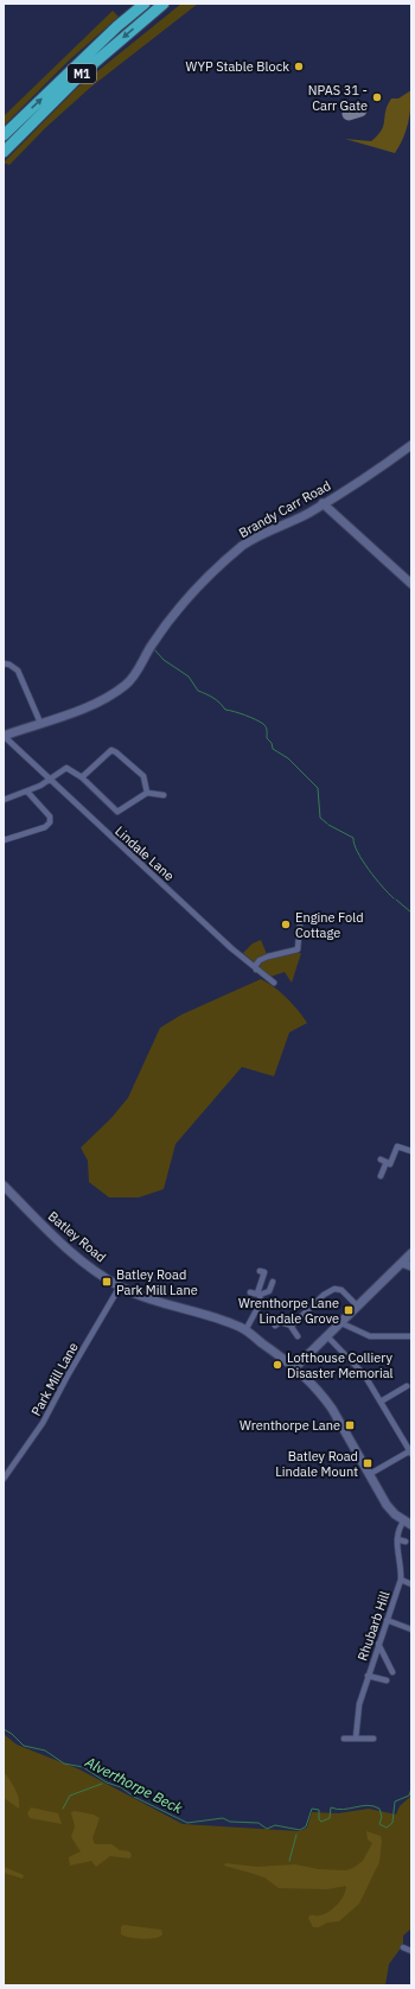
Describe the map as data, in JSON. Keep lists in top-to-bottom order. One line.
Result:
{"streets":{"highway":["M1"],"street":["Brandy Carr Road","Lindale Lane","Batley Road","Park Mill Lane","Rhubarb Hill"]},"crossings":[["Brandy Carr Road","Lindale Lane"],["Batley Road","Park Mill Lane"]],"water":["Alverthorpe Beck"],"places":{"other":["WYP Stable Block","NPAS 31 - Carr Gate","Engine Fold Cottage","Lofthouse Colliery Disaster Memorial"],"transit":["Batley Road Park Mill Lane","Wrenthorpe Lane Lindale Grove","Wrenthorpe Lane","Batley Road Lindale Mount"]}}
